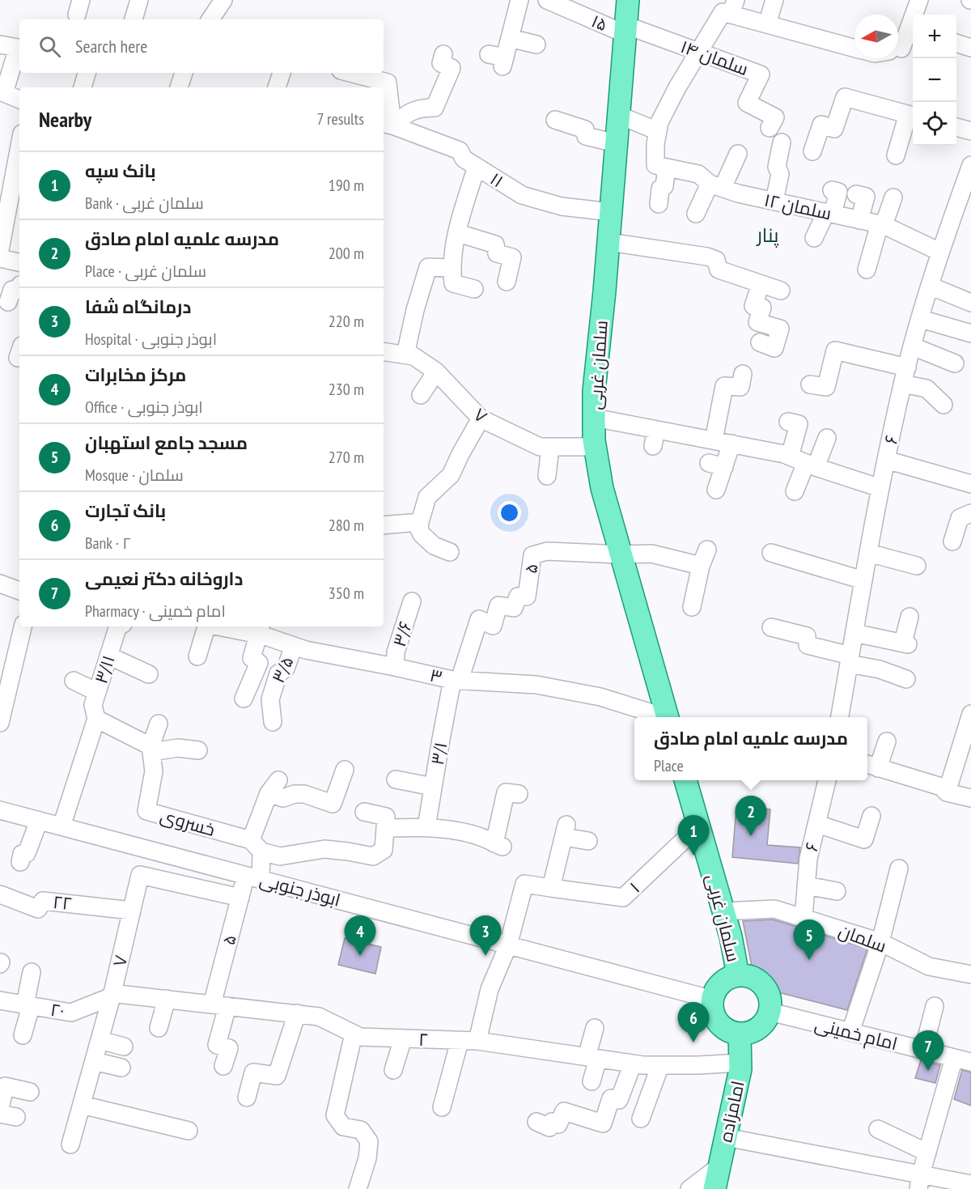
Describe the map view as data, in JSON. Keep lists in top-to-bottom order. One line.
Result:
{"streets":{"main road":["سلمان غربی","امامزاده"],"street":["۱۵","سلمان ۱۴","۱۱","سلمان ۱۲","۷","۶","۵","۳/۶","۳/۱۱","۳/۵","۳","۳/۱","خسروی","۱","ابوذر جنوبی","۲۲","سلمان","۲۰","امام خمینی","۲"]},"crossings":[["۱۵","سلمان ۱۴"],["۱۵","سلمان غربی"],["سلمان ۱۴","سلمان غربی"],["۱۱","سلمان غربی"],["سلمان ۱۲","۶"],["سلمان غربی","۷"],["سلمان غربی","۵"],["سلمان غربی","۱"],["سلمان غربی","ابوذر جنوبی"],["سلمان غربی","سلمان"],["سلمان غربی","امام خمینی"],["سلمان غربی","امامزاده"],["۷","۵"],["۷","۲۲"],["۷","۲۰"],["۷","۲"],["۶","سلمان"],["۵","۳/۱"],["۵","ابوذر جنوبی"],["۵","۲"],["۳/۶","۳"],["۳/۱۱","ابوذر جنوبی"],["۳/۵","۳"],["۳","۳/۱"],["ابوذر جنوبی","امام خمینی"],["ابوذر جنوبی","امامزاده"],["۲۰","۲"],["امام خمینی","امامزاده"],["۲","امامزاده"]],"districts":["پنار"],"north":"left","page":{"map_buttons":["+","−"],"search":"Search here","heading":["Nearby","7 results"],"list":[{"mark":"1","name":"بانک سپه","note":"Bank · سلمان غربی","value":"190 m"},{"mark":"2","name":"مدرسه علمیه امام صادق","note":"Place · سلمان غربی","value":"200 m"},{"mark":"3","name":"درمانگاه شفا","note":"Hospital · ابوذر جنوبی","value":"220 m"},{"mark":"4","name":"مرکز مخابرات","note":"Office · ابوذر جنوبی","value":"230 m"},{"mark":"5","name":"مسجد جامع استهبان","note":"Mosque · سلمان","value":"270 m"},{"mark":"6","name":"بانک تجارت","note":"Bank · ۲","value":"280 m"},{"mark":"7","name":"داروخانه دکتر نعیمی","note":"Pharmacy · امام خمینی","value":"350 m"}],"popup":["مدرسه علمیه امام صادق","Place"],"pins":["2","1","3","4","5","6","7"]}}
